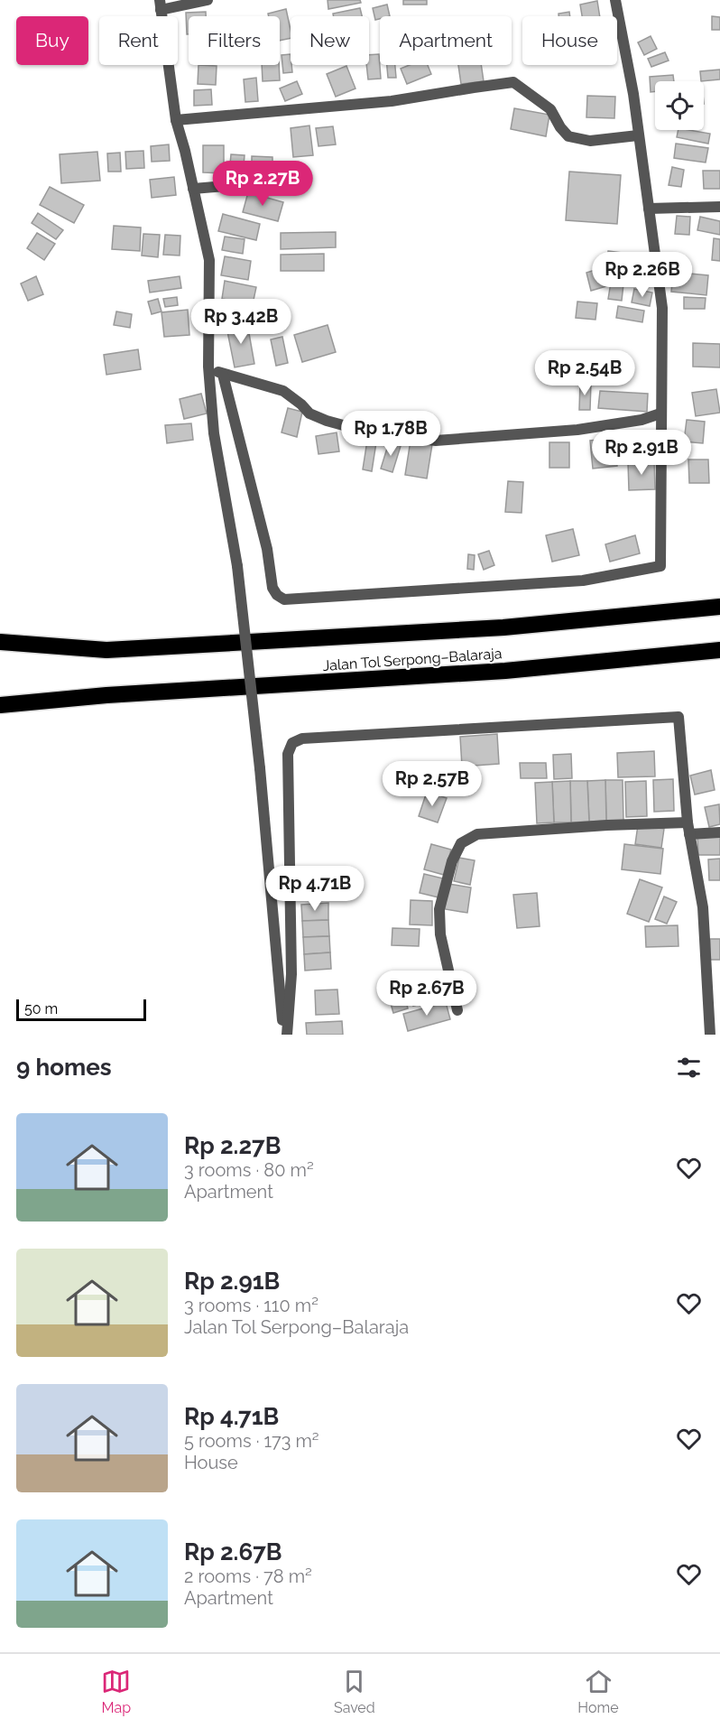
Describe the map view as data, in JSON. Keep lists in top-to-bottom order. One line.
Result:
{"streets":{"highway":["Jalan Tol Serpong–Balaraja"]},"scale_bar":"50 m","page":{"chip":["Buy","Rent","Filters","New","Apartment","House"],"price":["Rp 2.27B","Rp 2.26B","Rp 3.42B","Rp 2.54B","Rp 1.78B","Rp 2.91B","Rp 2.57B","Rp 4.71B","Rp 2.67B"],"scale":"50 m","heading":"9 homes","list":[{"name":"Rp 2.27B","note":"3 rooms · 80 m² · Apartment"},{"name":"Rp 2.91B","note":"3 rooms · 110 m² · Jalan Tol Serpong–Balaraja"},{"name":"Rp 4.71B","note":"5 rooms · 173 m² · House"},{"name":"Rp 2.67B","note":"2 rooms · 78 m² · Apartment"}],"tabs":["Map","Saved","Home"]}}
